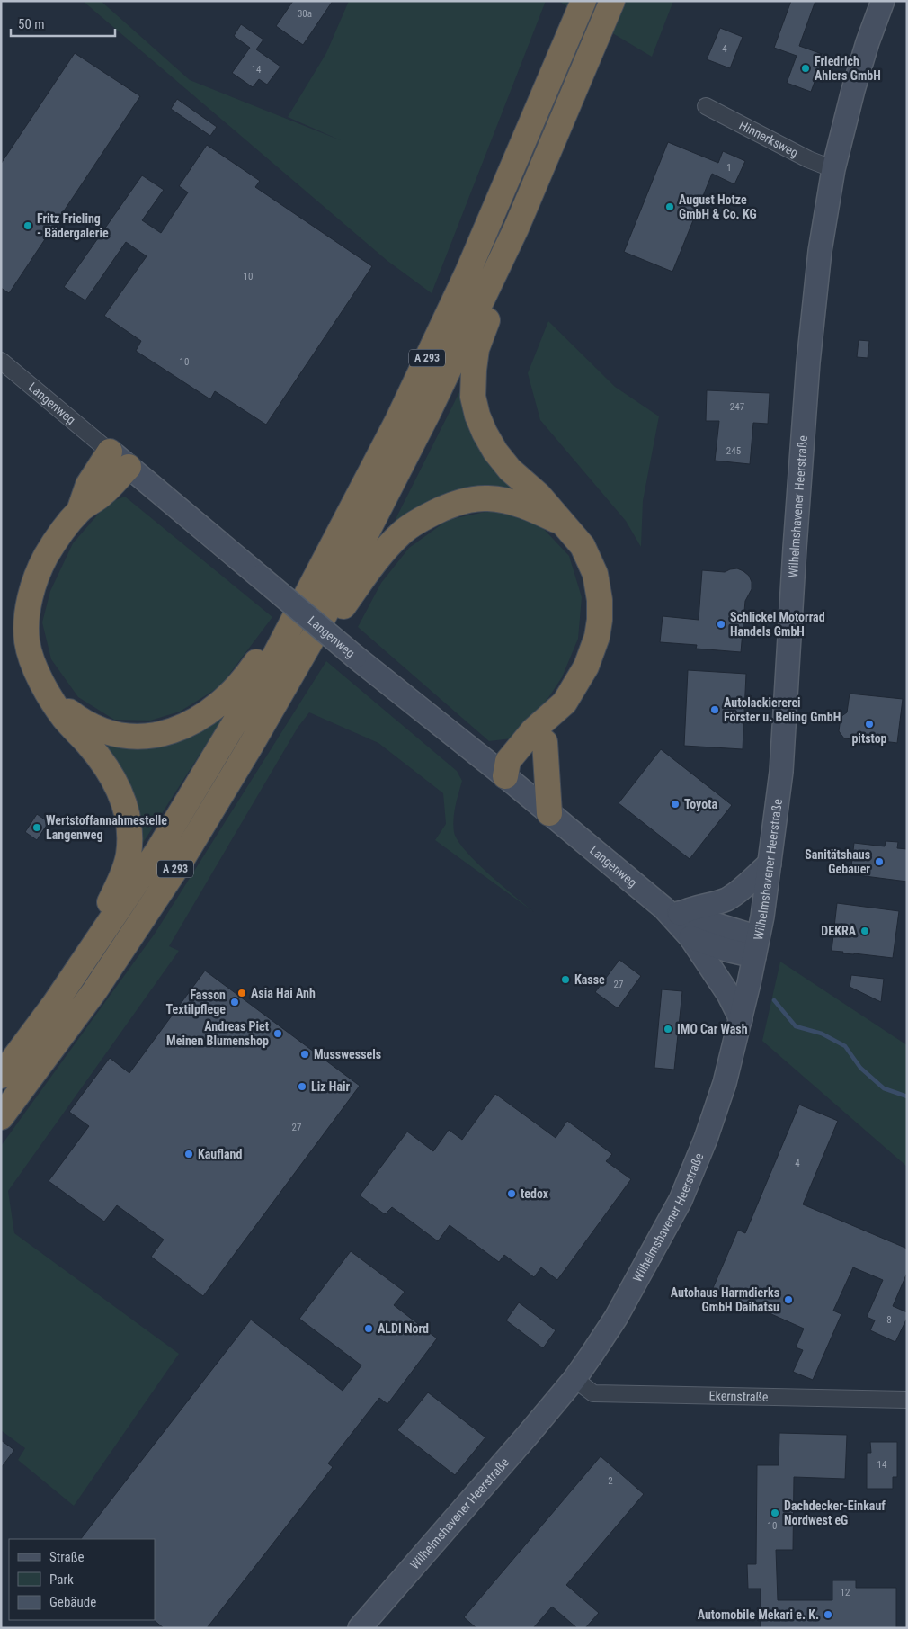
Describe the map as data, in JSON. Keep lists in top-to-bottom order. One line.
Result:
{"streets":{"highway":["A 293"],"street":["Hinnerksweg","Langenweg","Wilhelmshavener Heerstraße","Ekernstraße"]},"crossings":[["Hinnerksweg","Wilhelmshavener Heerstraße"],["Langenweg","Wilhelmshavener Heerstraße"],["Wilhelmshavener Heerstraße","Ekernstraße"]],"places":["Friedrich Ahlers GmbH","August Hotze GmbH & Co. KG","Fritz Frieling - Bädergalerie","Schlickel Motorrad Handels GmbH","Autolackiererei Förster u. Beling GmbH","pitstop","Toyota","Wertstoffannahmestelle Langenweg","Sanitätshaus Gebauer","DEKRA","Kasse","Asia Hai Anh","Fasson Textilpflege","IMO Car Wash","Andreas Piet Meinen Blumenshop","Musswessels","Liz Hair","Kaufland","tedox","Autohaus Harmdierks GmbH Daihatsu","ALDI Nord","Dachdecker-Einkauf Nordwest eG","Automobile Mekari e. K."],"house_numbers":["30a","4","14","1","10","10","247","245","27","27","4","8","14","2","10","12"],"legend":["Straße","Park","Gebäude"],"scale_bar":"50 m"}
